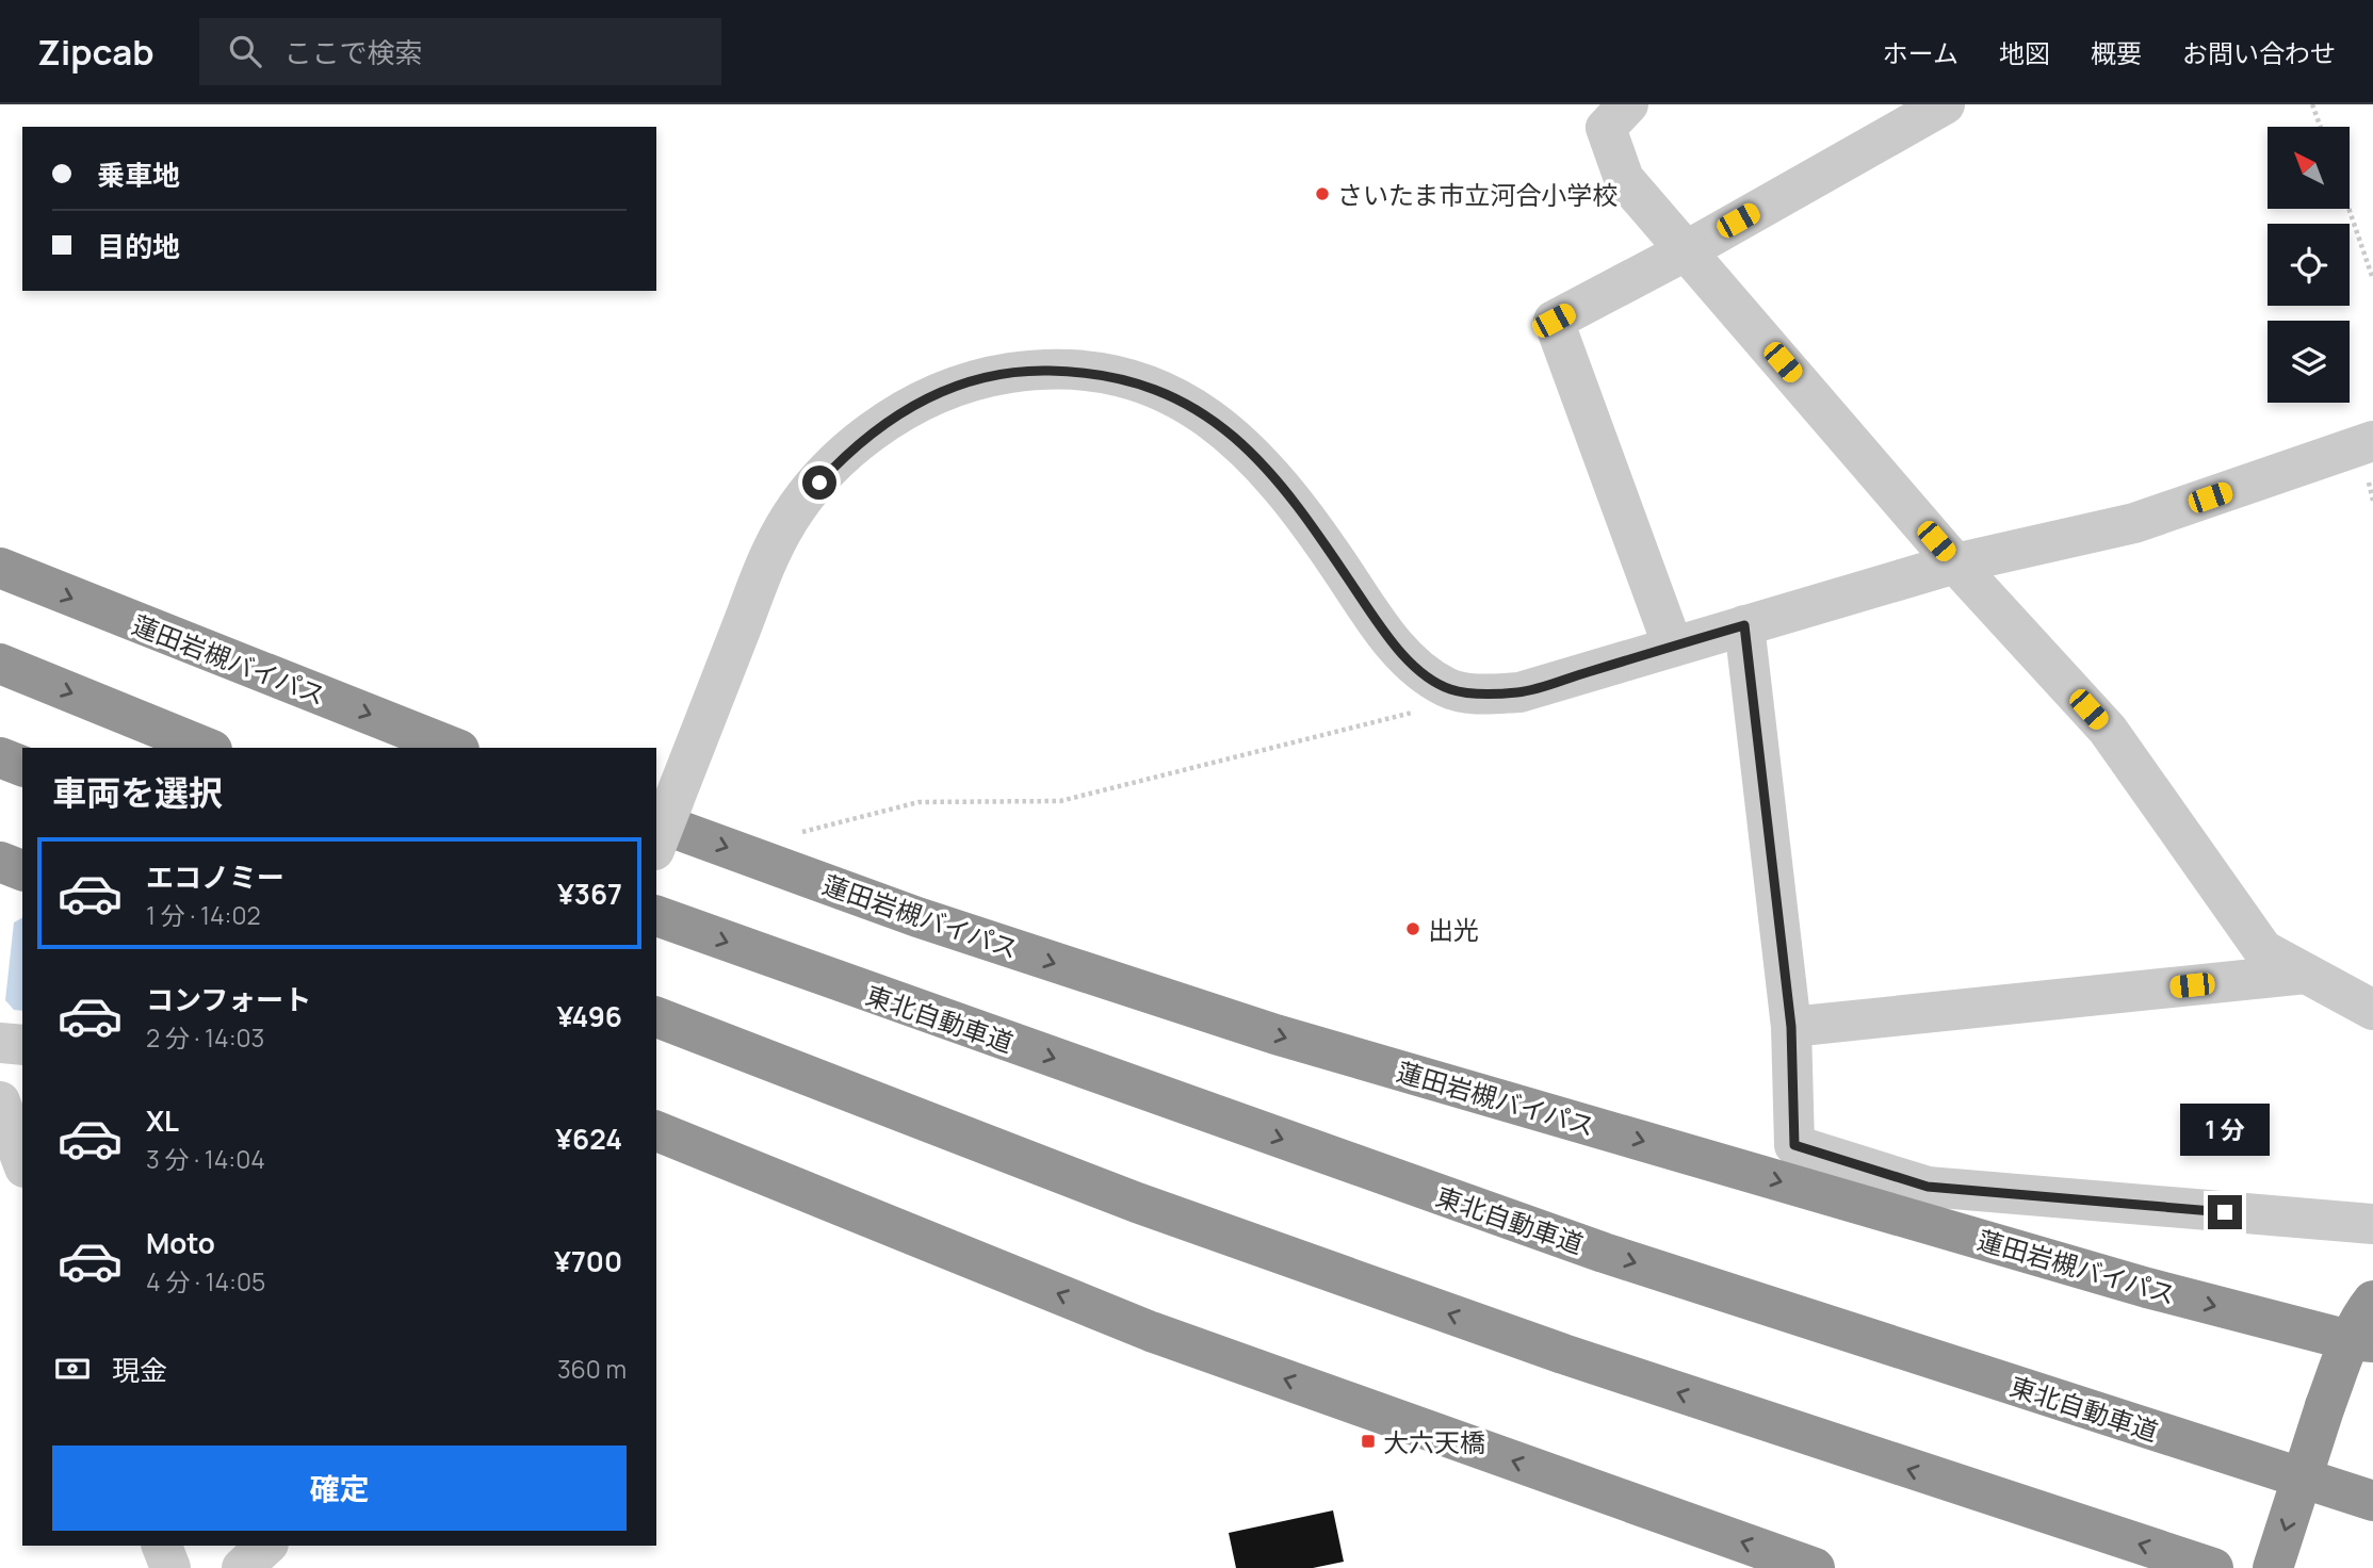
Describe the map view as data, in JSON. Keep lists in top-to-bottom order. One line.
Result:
{"streets":{"highway":["蓮田岩槻バイパス","東北自動車道"]},"places":{"other":["さいたま市立河合小学校","出光"],"transit":["大六天橋"]},"north":"top left","page":{"header":"Zipcab","search":"ここで検索","nav":["ホーム","地図","概要","お問い合わせ"],"banner":["乗車地","目的地"],"heading":"車両を選択","list":[{"name":"エコノミー","note":"1 分 · 14:02","value":"¥367"},{"name":"コンフォート","note":"2 分 · 14:03","value":"¥496"},{"name":"XL","note":"3 分 · 14:04","value":"¥624"},{"name":"Moto","note":"4 分 · 14:05","value":"¥700"}],"bubble":"1 分","pay":["現金","360 m"],"buttons":"確定"}}
